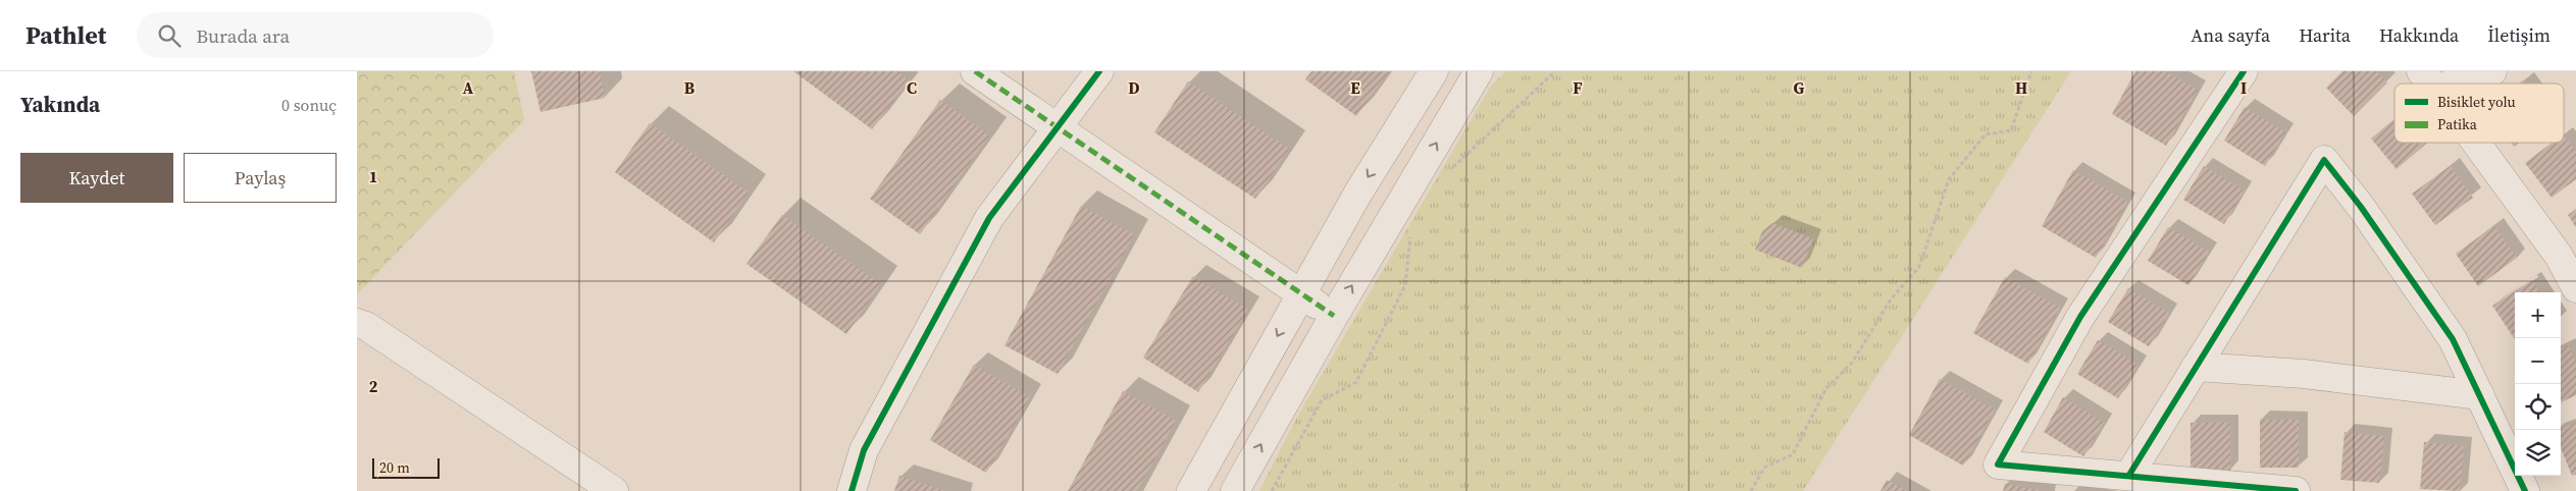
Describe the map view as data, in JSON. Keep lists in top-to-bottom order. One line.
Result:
{"legend":["Bisiklet yolu","Patika"],"scale_bar":"20 m","page":{"header":"Pathlet","search":"Burada ara","nav":["Ana sayfa","Harita","Hakkında","İletişim"],"heading":["Yakında","0 sonuç"],"buttons":["Kaydet","Paylaş"],"map_buttons":["+","−"],"scale":"20 m"},"grid":{"columns":["A","B","C","D","E","F","G","H","I"],"rows":["1","2"]}}
